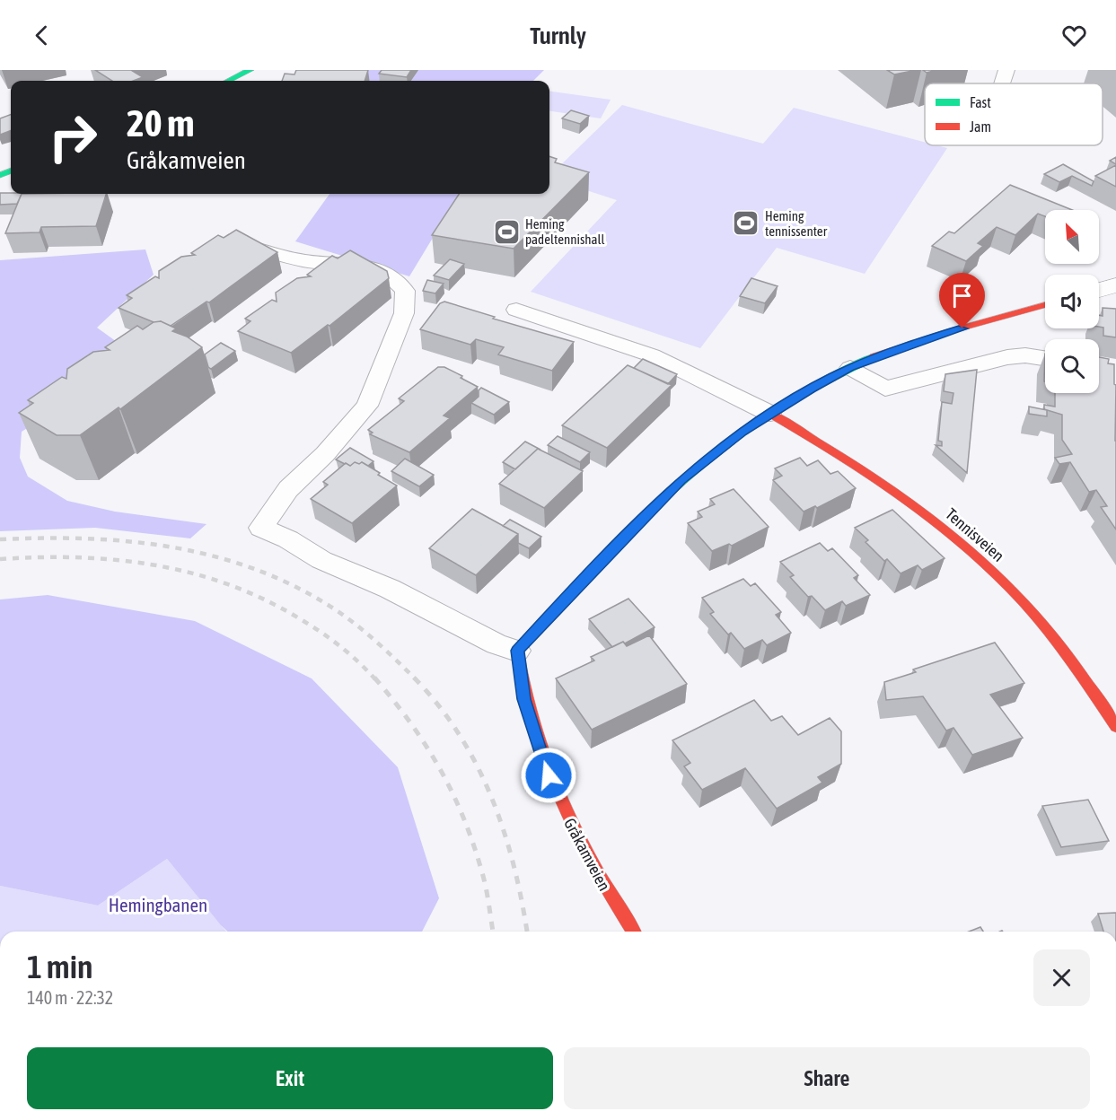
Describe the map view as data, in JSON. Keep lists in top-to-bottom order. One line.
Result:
{"streets":{"street":["Tennisveien","Gråkamveien"]},"parks":["Hemingbanen"],"places":{"sports":["Heming tennissenter","Heming padeltennishall"]},"legend":["Fast","Jam"],"north":"top left","page":{"header":"Turnly","turn":["20 m","Gråkamveien"],"heading":["1 min","140 m · 22:32"],"buttons":["Exit","Share"]}}
